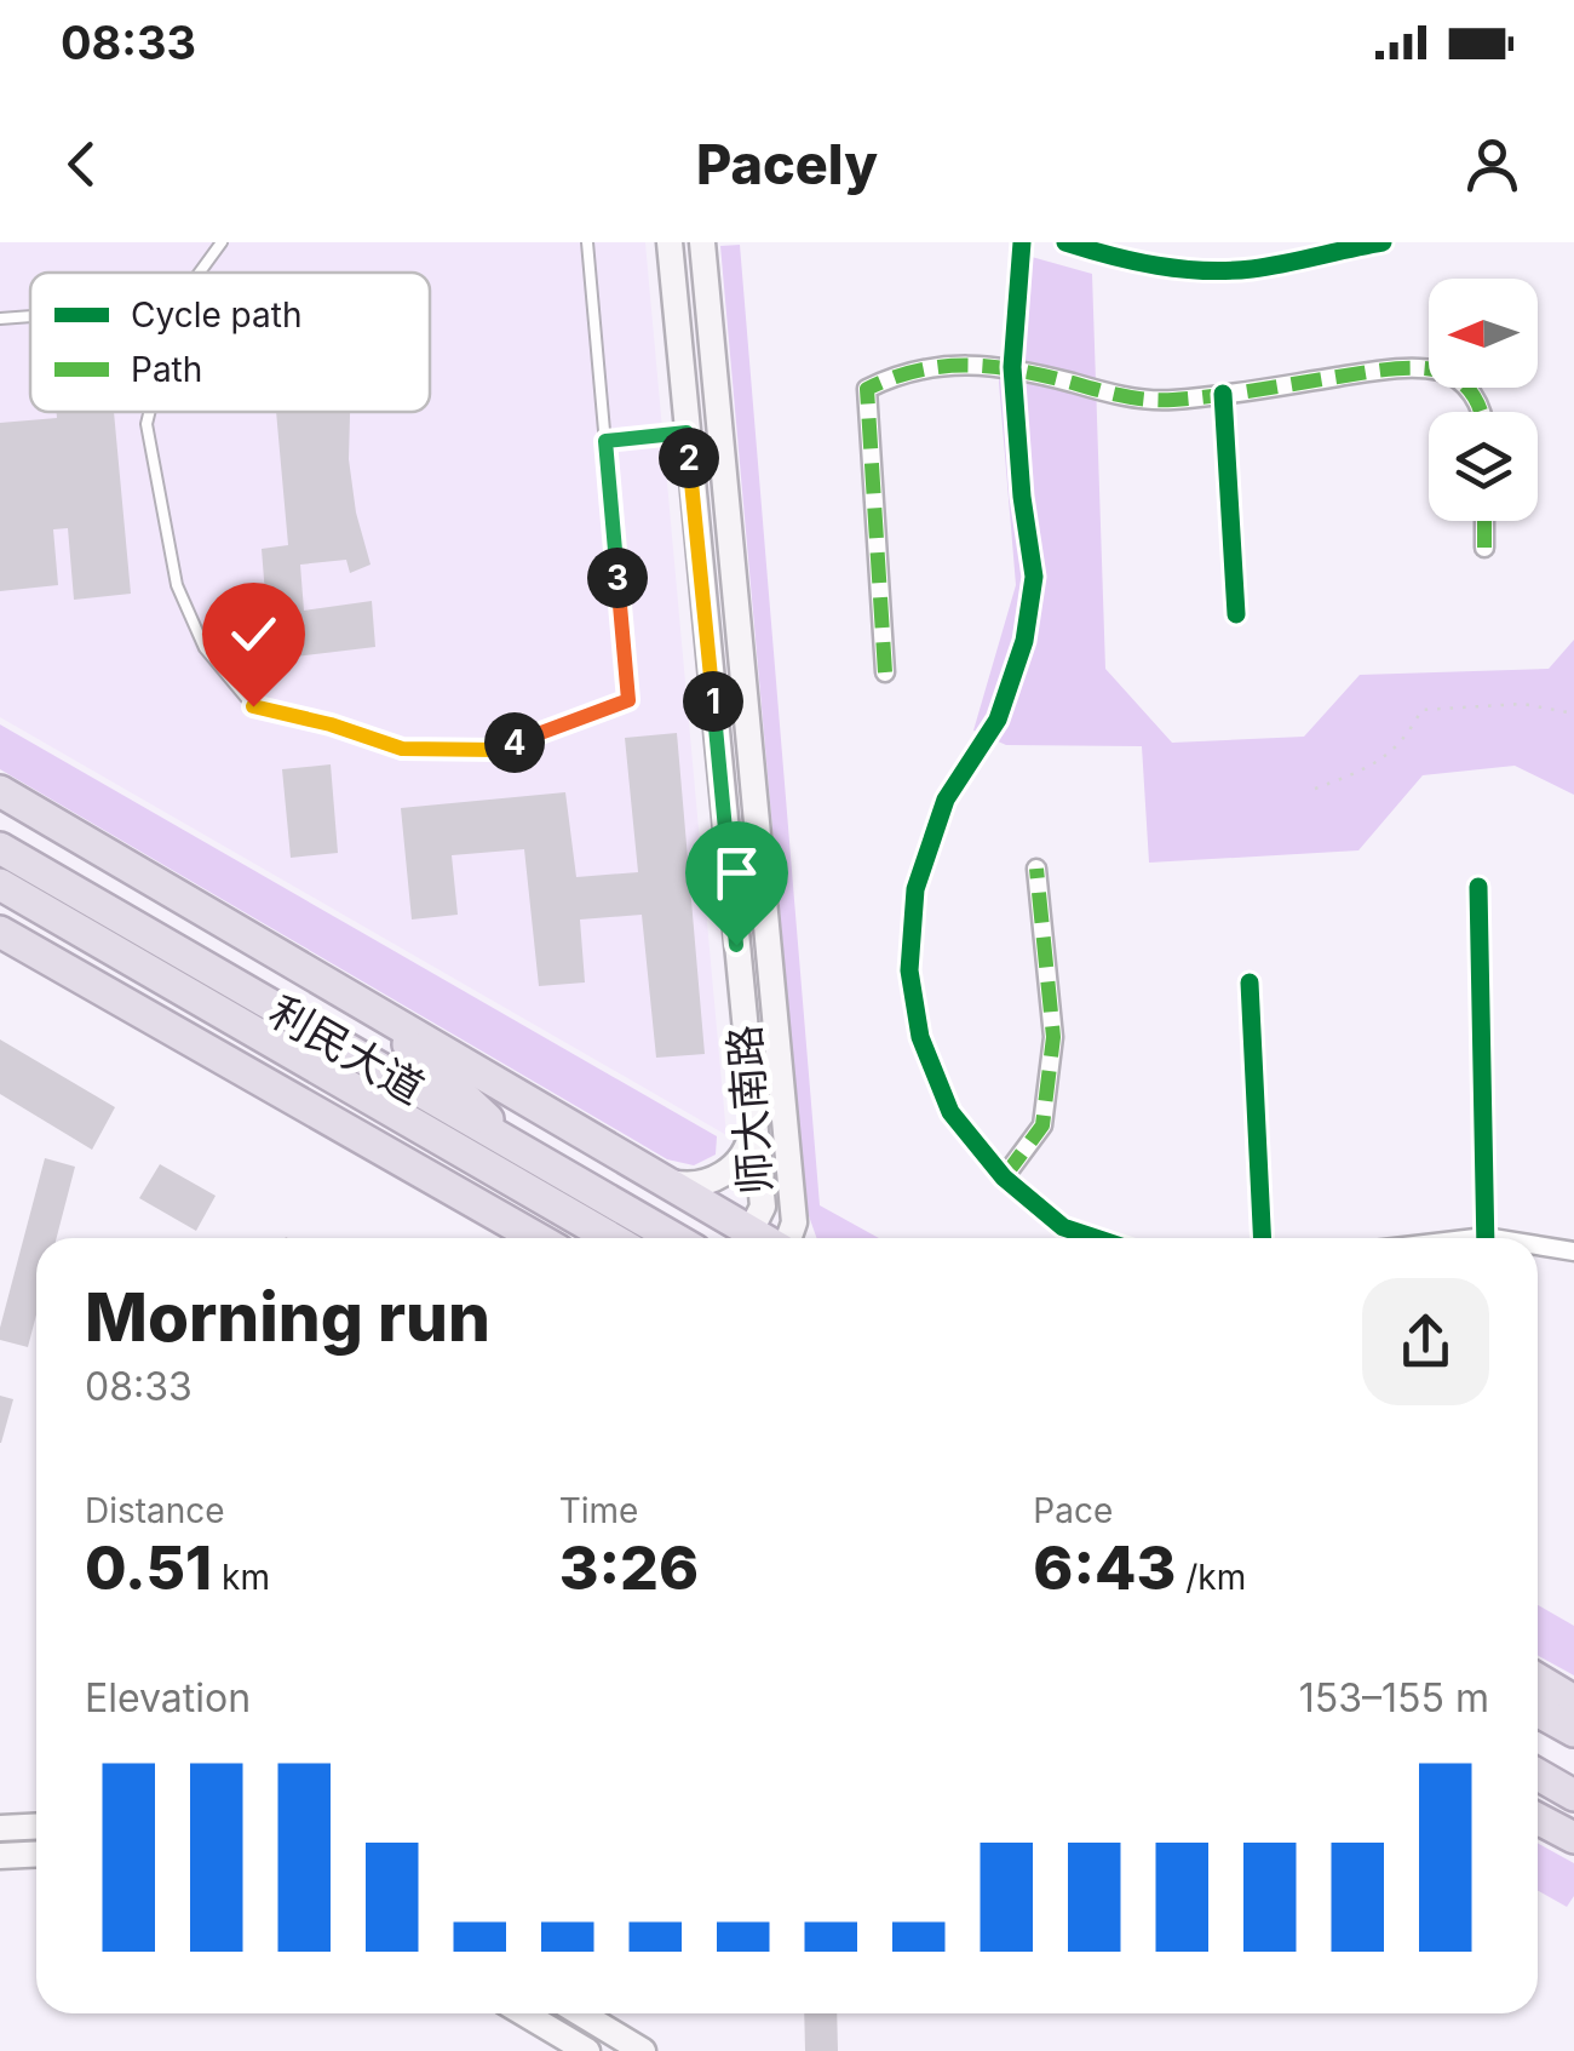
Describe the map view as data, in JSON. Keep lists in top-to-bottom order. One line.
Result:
{"streets":{"highway":["利民大道"],"main road":["师大南路"]},"legend":["Cycle path","Path"],"north":"left","page":{"status":"08:33","header":"Pacely","pins":["2","3","1","4"],"heading":["Morning run","08:33"],"stats":[["Distance","0.51 km"],["Time","3:26"],["Pace","6:43 /km"]],"chart":["Elevation","153–155 m"]}}
